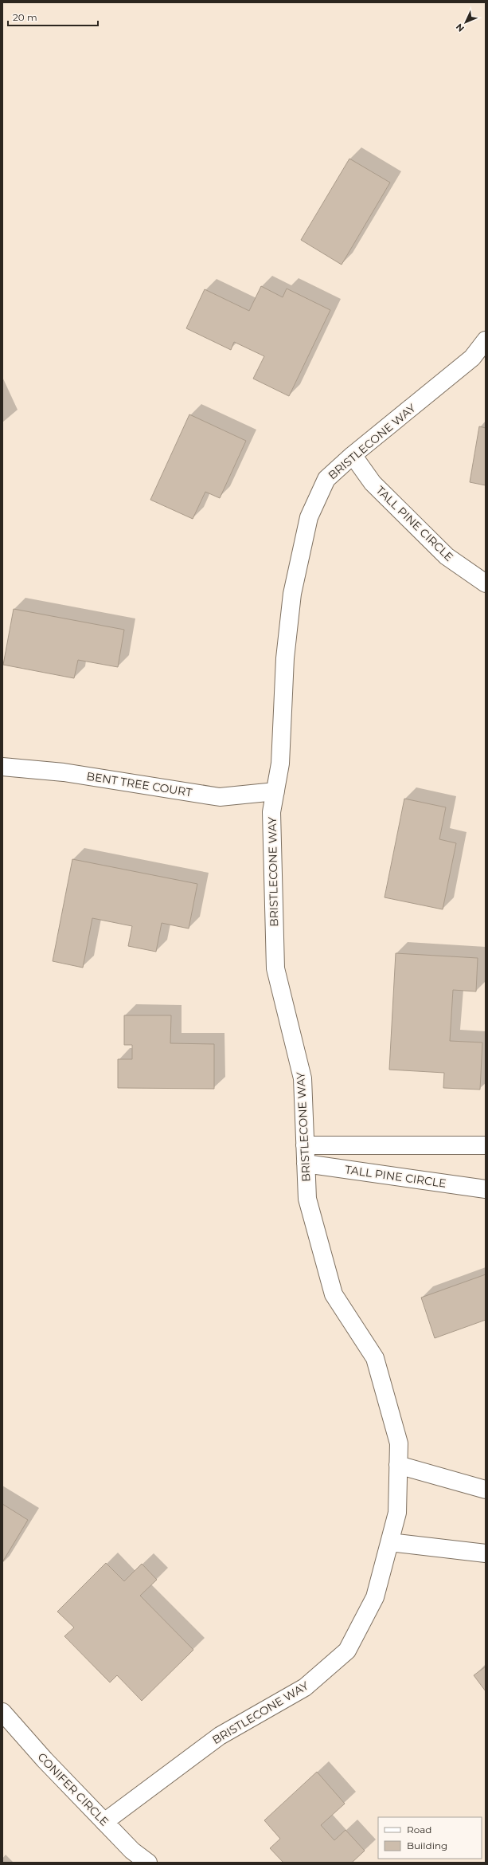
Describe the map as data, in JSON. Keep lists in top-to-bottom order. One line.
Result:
{"streets":{"street":["BRISTLECONE WAY","TALL PINE CIRCLE","BENT TREE COURT","CONIFER CIRCLE"]},"crossings":[["BRISTLECONE WAY","TALL PINE CIRCLE"],["BRISTLECONE WAY","BENT TREE COURT"],["BRISTLECONE WAY","CONIFER CIRCLE"]],"legend":["Road","Building"],"scale_bar":"20 m","north":"bottom left"}
